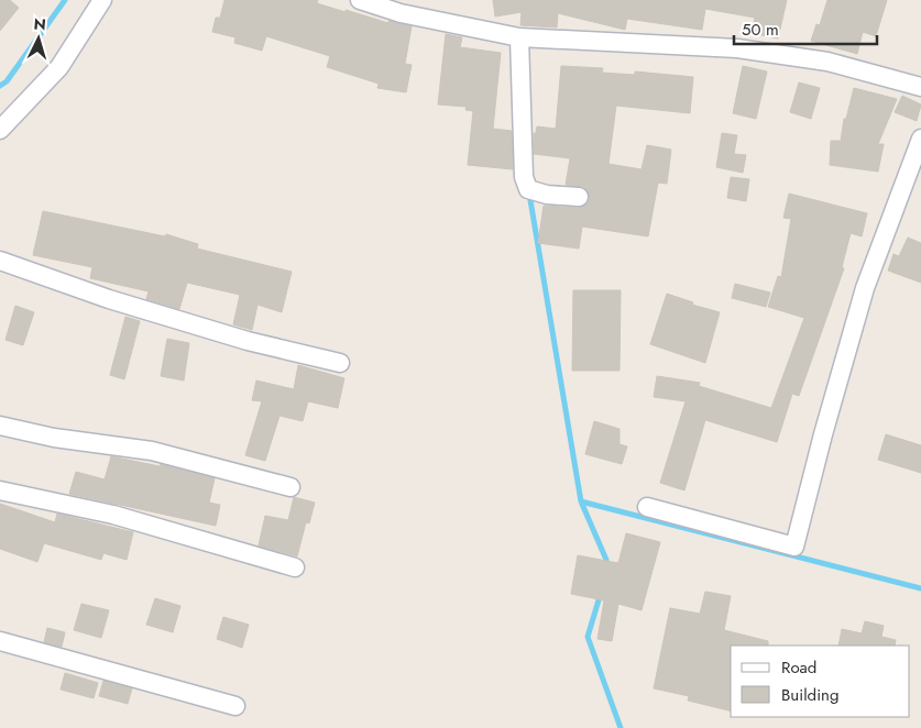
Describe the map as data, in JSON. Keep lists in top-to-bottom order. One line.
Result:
{"legend":["Road","Building"],"scale_bar":"50 m","north":"top"}
